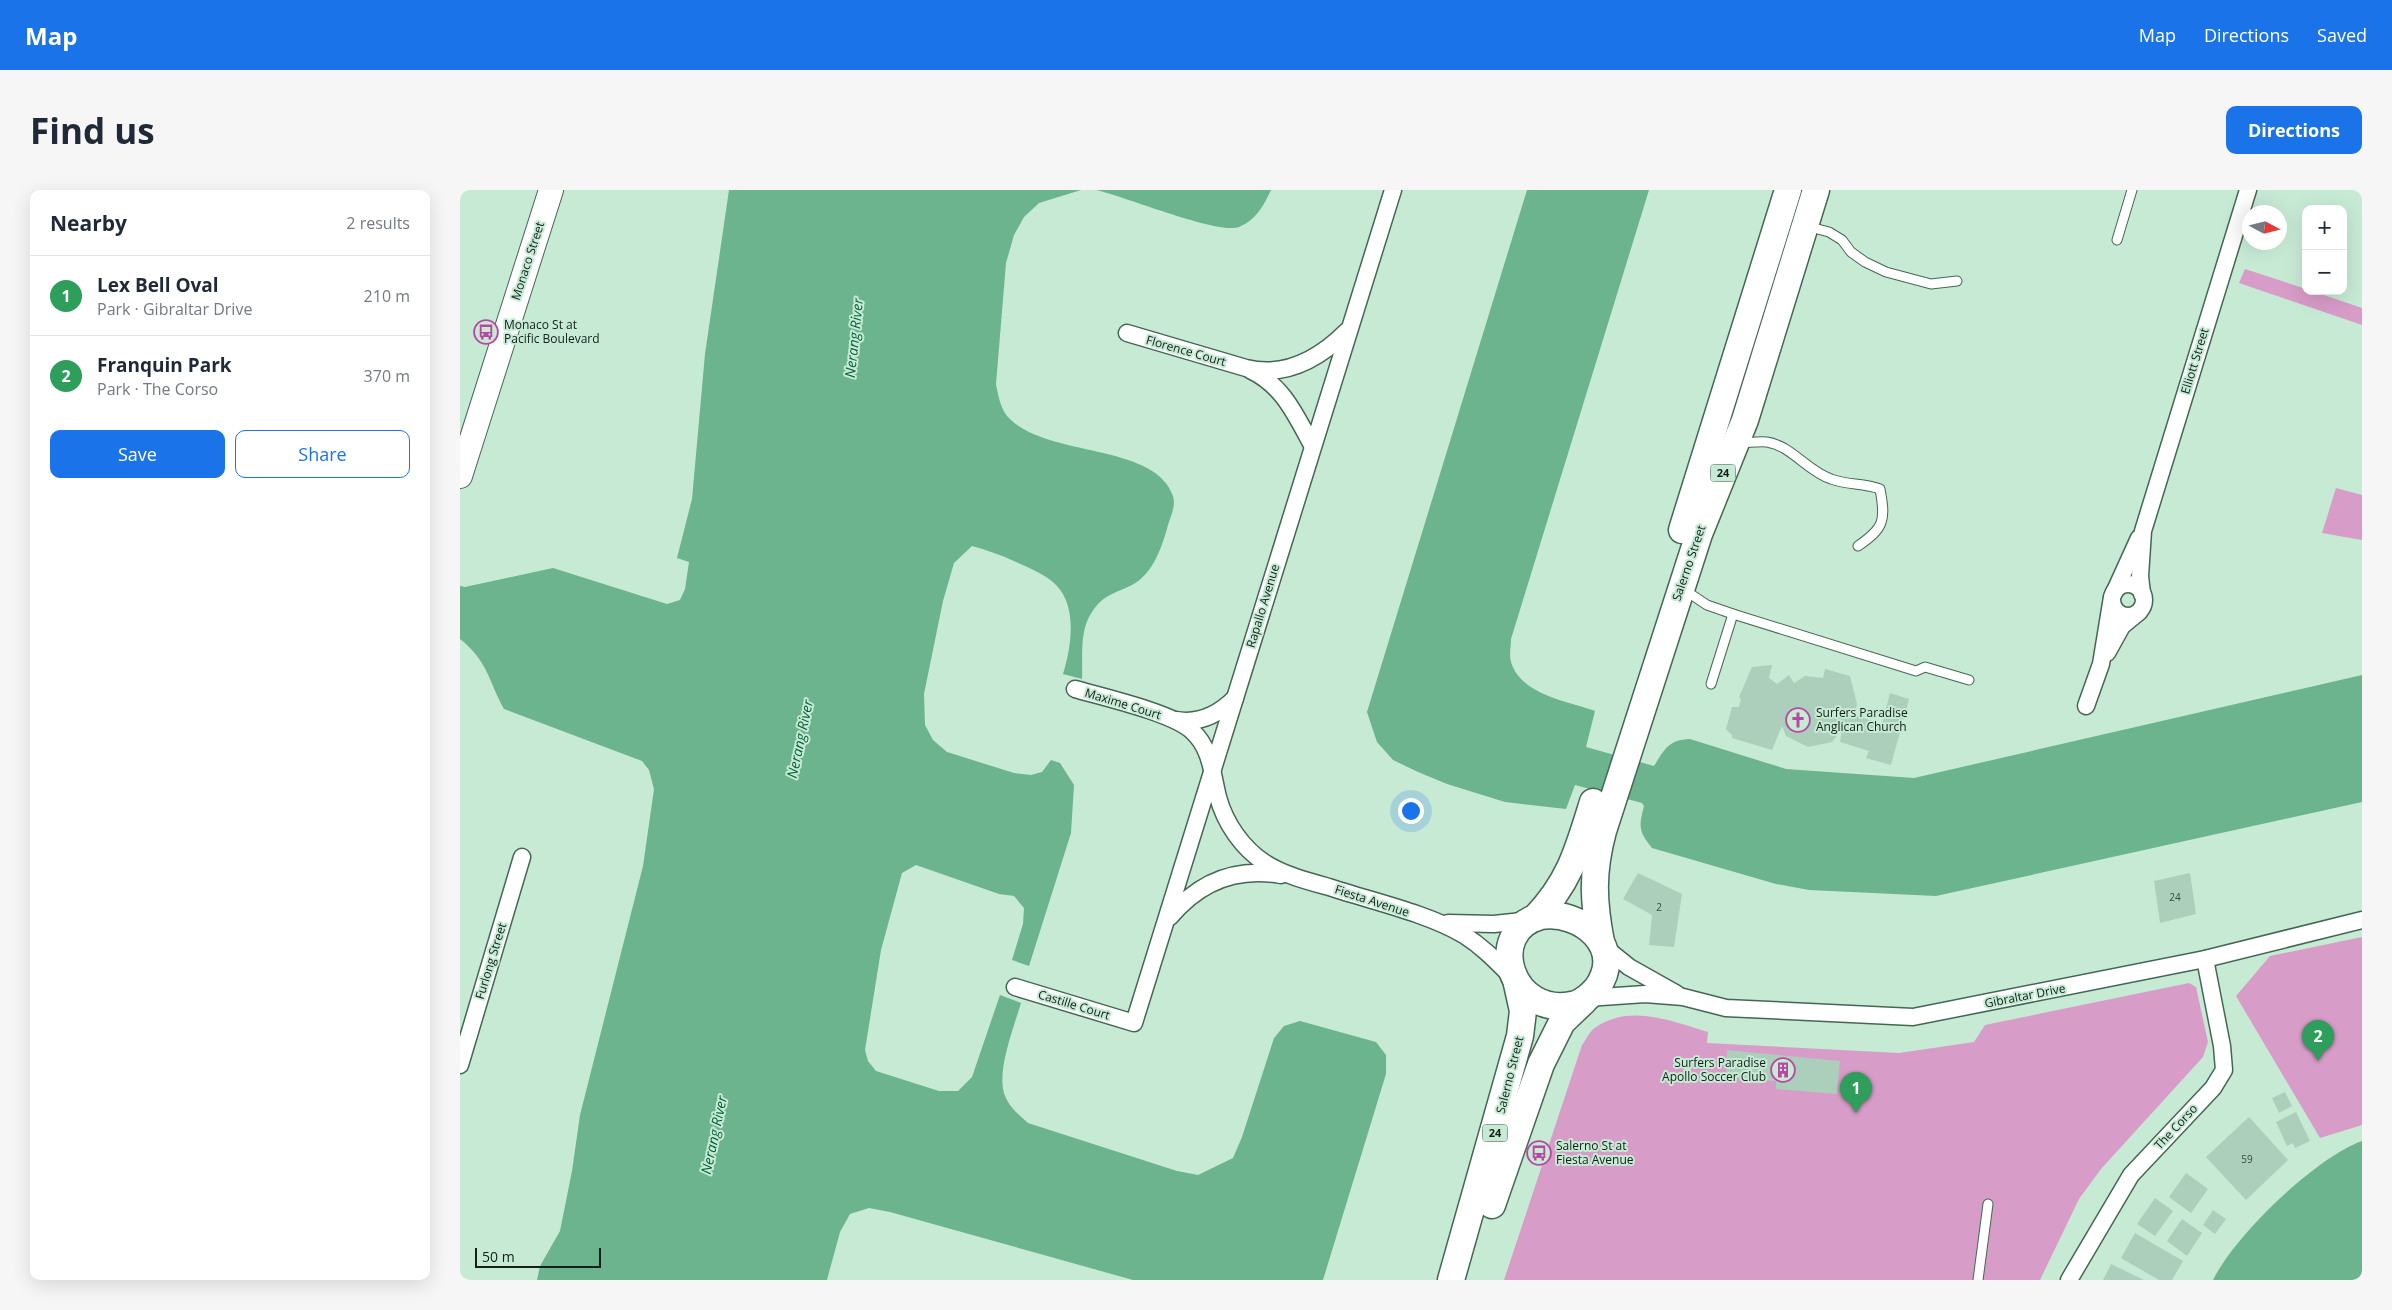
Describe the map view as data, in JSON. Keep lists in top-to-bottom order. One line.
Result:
{"streets":{"main road":["24","Salerno Street"],"street":["Monaco Street","Florence Court","Elliott Street","Rapallo Avenue","Maxime Court","Fiesta Avenue","Furlong Street","Gibraltar Drive","Castille Court","The Corso"]},"crossings":[["Florence Court","Rapallo Avenue"],["24","Salerno Street"],["24","Fiesta Avenue"],["24","Gibraltar Drive"],["Salerno Street","Fiesta Avenue"],["Salerno Street","Gibraltar Drive"],["Rapallo Avenue","Maxime Court"],["Rapallo Avenue","Fiesta Avenue"],["Rapallo Avenue","Castille Court"],["Maxime Court","Fiesta Avenue"],["Fiesta Avenue","Gibraltar Drive"],["Gibraltar Drive","The Corso"]],"water":["Nerang River"],"places":{"bus stop":["Monaco St at Pacific Boulevard","Salerno St at Fiesta Avenue"],"church":["Surfers Paradise Anglican Church"],"building":["Surfers Paradise Apollo Soccer Club"]},"house_numbers":["24","2","59"],"scale_bar":"50 m","north":"right","page":{"header":"Map","nav":["Map","Directions","Saved"],"buttons":["Directions",["Save","Share"]],"title":"Find us","heading":["Nearby","2 results"],"map_buttons":["+","−"],"list":[{"mark":"1","name":"Lex Bell Oval","note":"Park · Gibraltar Drive","value":"210 m"},{"mark":"2","name":"Franquin Park","note":"Park · The Corso","value":"370 m"}],"pins":["2","1"],"scale":"50 m"}}
